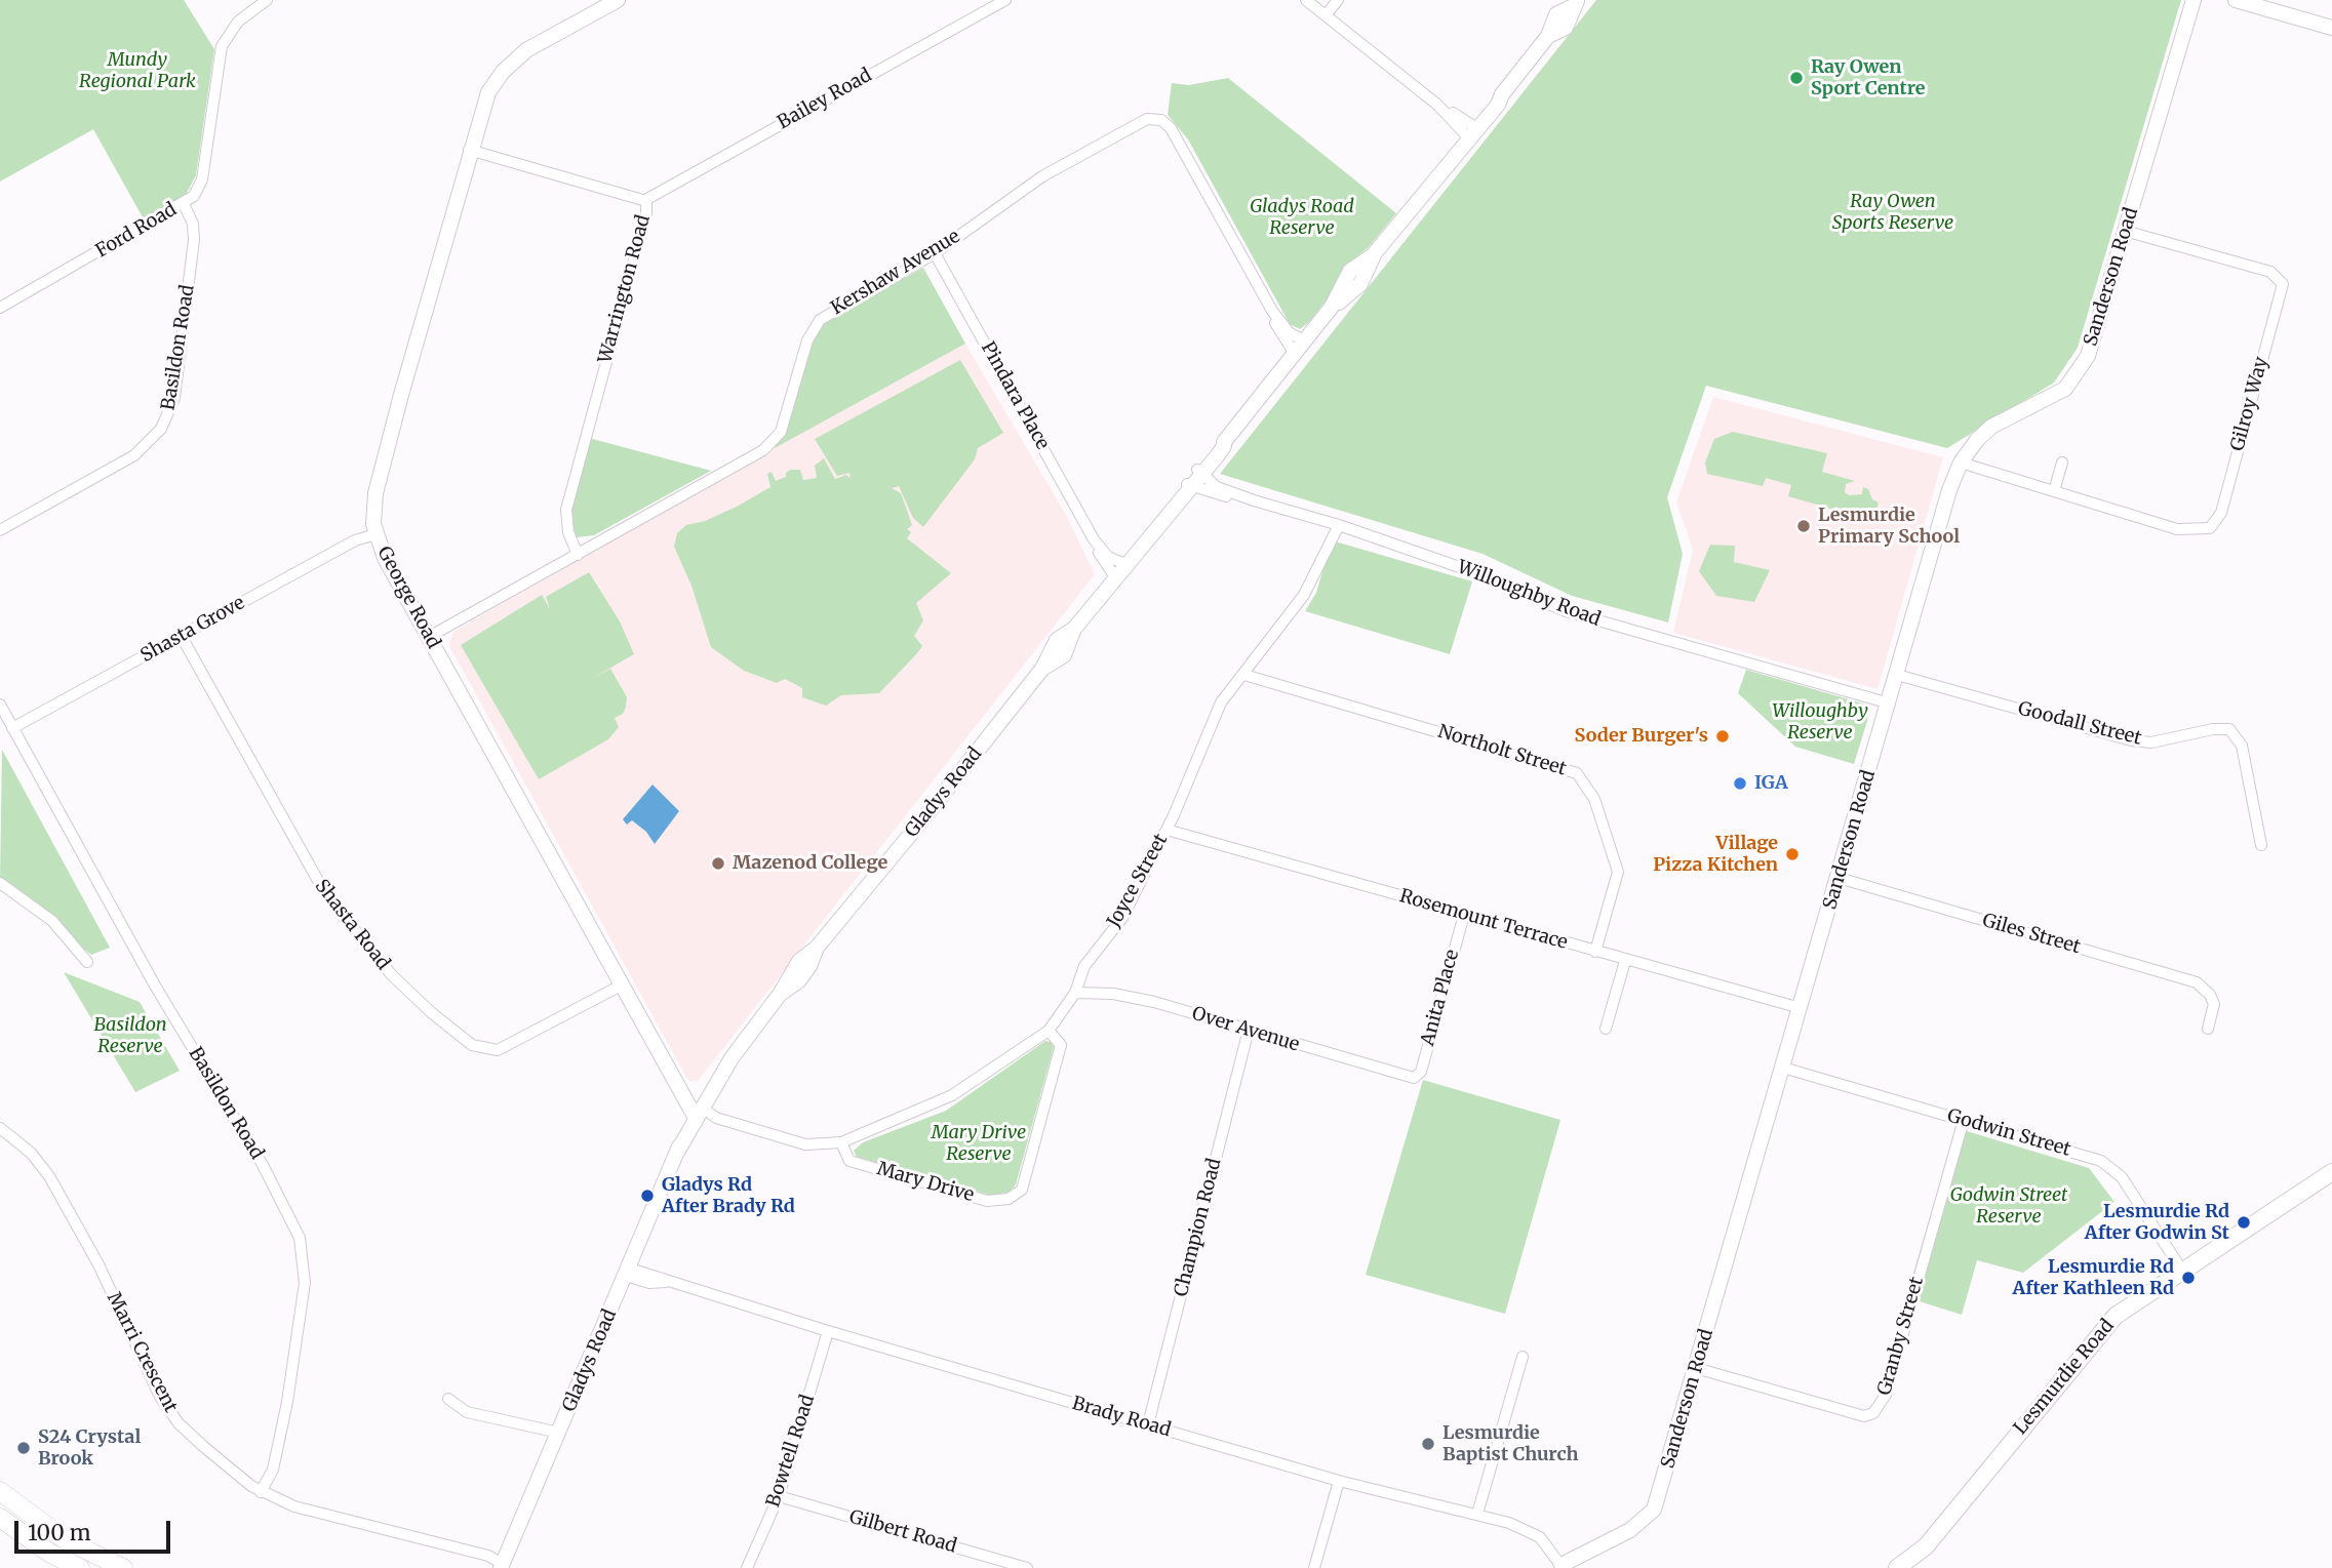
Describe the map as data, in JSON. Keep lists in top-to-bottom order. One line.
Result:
{"streets":{"main road":["Lesmurdie Road"],"street":["Bailey Road","Ford Road","Kershaw Avenue","Sanderson Road","Warrington Road","Basildon Road","Pindara Place","Gilroy Way","Willoughby Road","George Road","Shasta Grove","Goodall Street","Northolt Street","Gladys Road","Joyce Street","Rosemount Terrace","Shasta Road","Giles Street","Anita Place","Over Avenue","Godwin Street","Mary Drive","Champion Road","Granby Street","Marri Crescent","Brady Road","Bowtell Road","Gilbert Road"]},"crossings":[["Bailey Road","Warrington Road"],["Ford Road","Basildon Road"],["Kershaw Avenue","Warrington Road"],["Kershaw Avenue","Pindara Place"],["Kershaw Avenue","George Road"],["Kershaw Avenue","Gladys Road"],["Sanderson Road","Gilroy Way"],["Sanderson Road","Willoughby Road"],["Sanderson Road","Goodall Street"],["Sanderson Road","Rosemount Terrace"],["Sanderson Road","Giles Street"],["Sanderson Road","Godwin Street"],["Sanderson Road","Granby Street"],["Sanderson Road","Brady Road"],["Warrington Road","George Road"],["Basildon Road","Shasta Grove"],["Basildon Road","Marri Crescent"],["Pindara Place","Gladys Road"],["Willoughby Road","Gladys Road"],["Willoughby Road","Joyce Street"],["George Road","Shasta Grove"],["George Road","Gladys Road"],["George Road","Joyce Street"],["George Road","Shasta Road"],["Shasta Grove","Shasta Road"],["Northolt Street","Joyce Street"],["Northolt Street","Rosemount Terrace"],["Gladys Road","Joyce Street"],["Gladys Road","Marri Crescent"],["Gladys Road","Brady Road"],["Joyce Street","Rosemount Terrace"],["Joyce Street","Over Avenue"],["Joyce Street","Mary Drive"],["Rosemount Terrace","Anita Place"],["Anita Place","Over Avenue"],["Over Avenue","Champion Road"],["Godwin Street","Granby Street"],["Godwin Street","Lesmurdie Road"],["Champion Road","Brady Road"],["Brady Road","Bowtell Road"],["Bowtell Road","Gilbert Road"]],"parks":["Mundy Regional Park","Ray Owen Sports Reserve","Gladys Road Reserve","Willoughby Reserve","Basildon Reserve","Mary Drive Reserve","Godwin Street Reserve"],"places":["Ray Owen Sport Centre","Lesmurdie Primary School","Soder Burger's","IGA","Village Pizza Kitchen","Mazenod College","Gladys Rd After Brady Rd","Lesmurdie Rd After Godwin St","Lesmurdie Rd After Kathleen Rd","Lesmurdie Baptist Church","S24 Crystal Brook"],"scale_bar":"100 m"}
